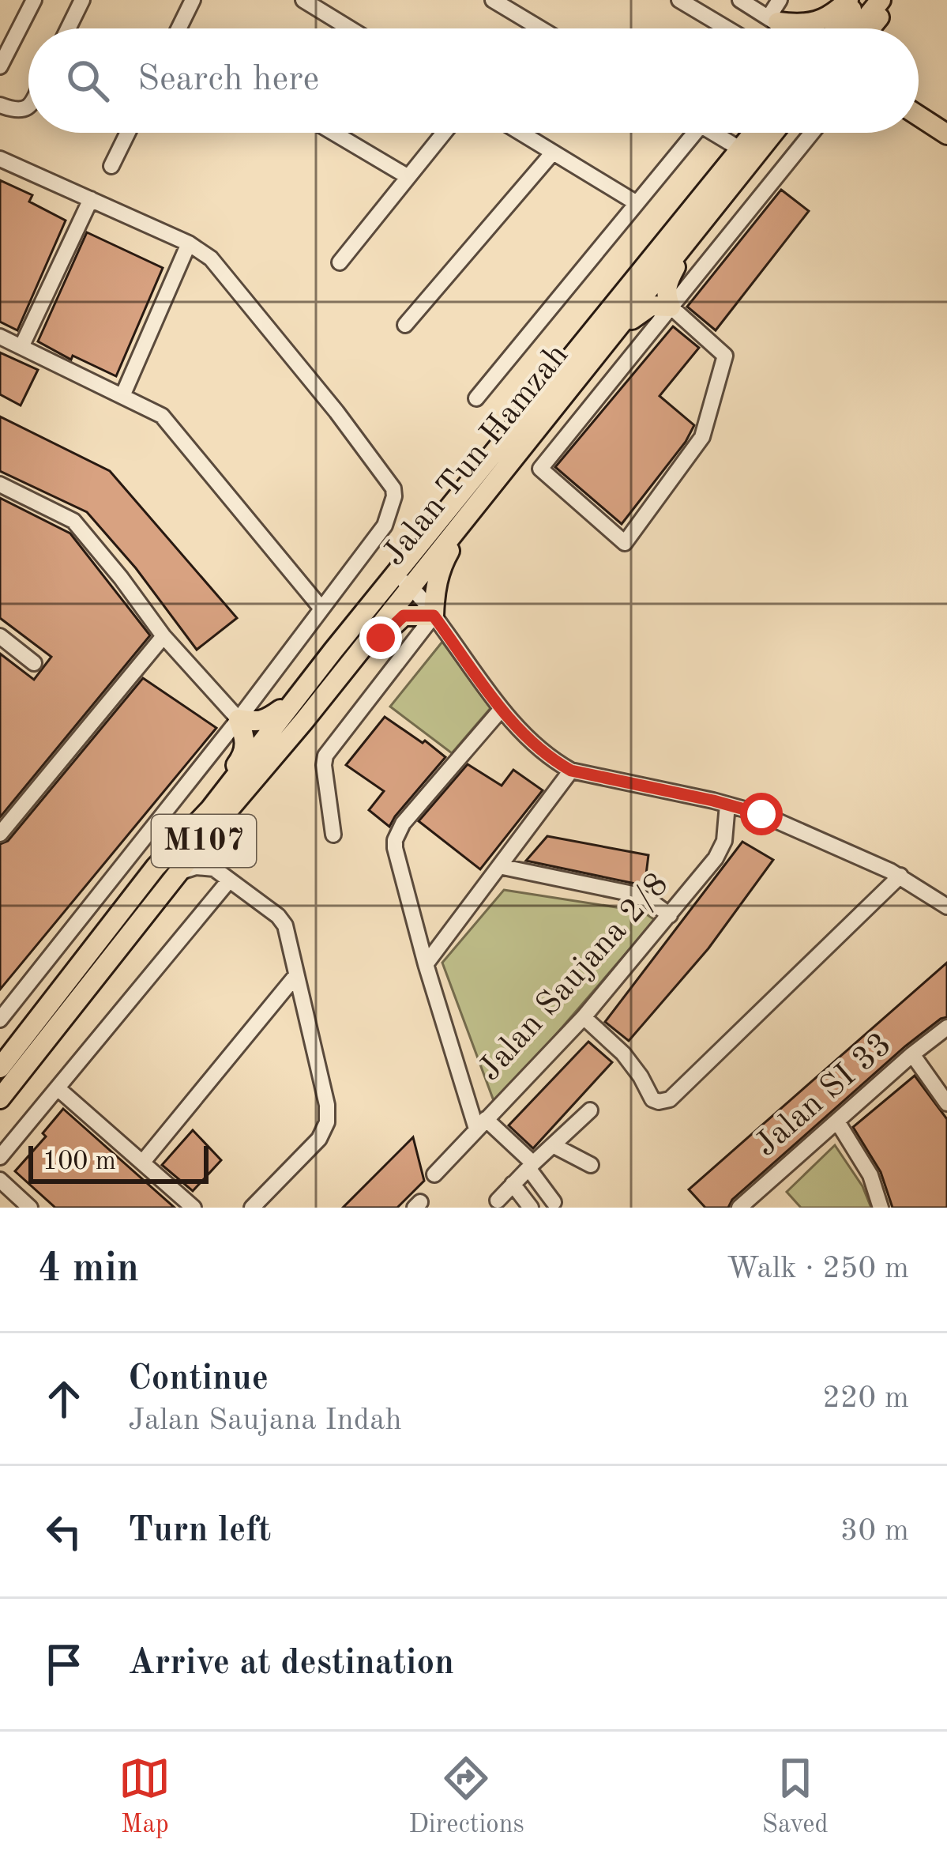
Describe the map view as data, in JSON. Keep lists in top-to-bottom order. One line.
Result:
{"streets":{"main road":["Jalan Tun Hamzah","M107"],"street":["Jalan Saujana 2/8","Jalan SI 33"]},"scale_bar":"100 m","page":{"search":"Search here","scale":"100 m","heading":["4 min","Walk · 250 m"],"list":[["Continue","Jalan Saujana Indah","220 m"],["Turn left","30 m"],"Arrive at destination"],"nav":["Map","Directions","Saved"]}}
